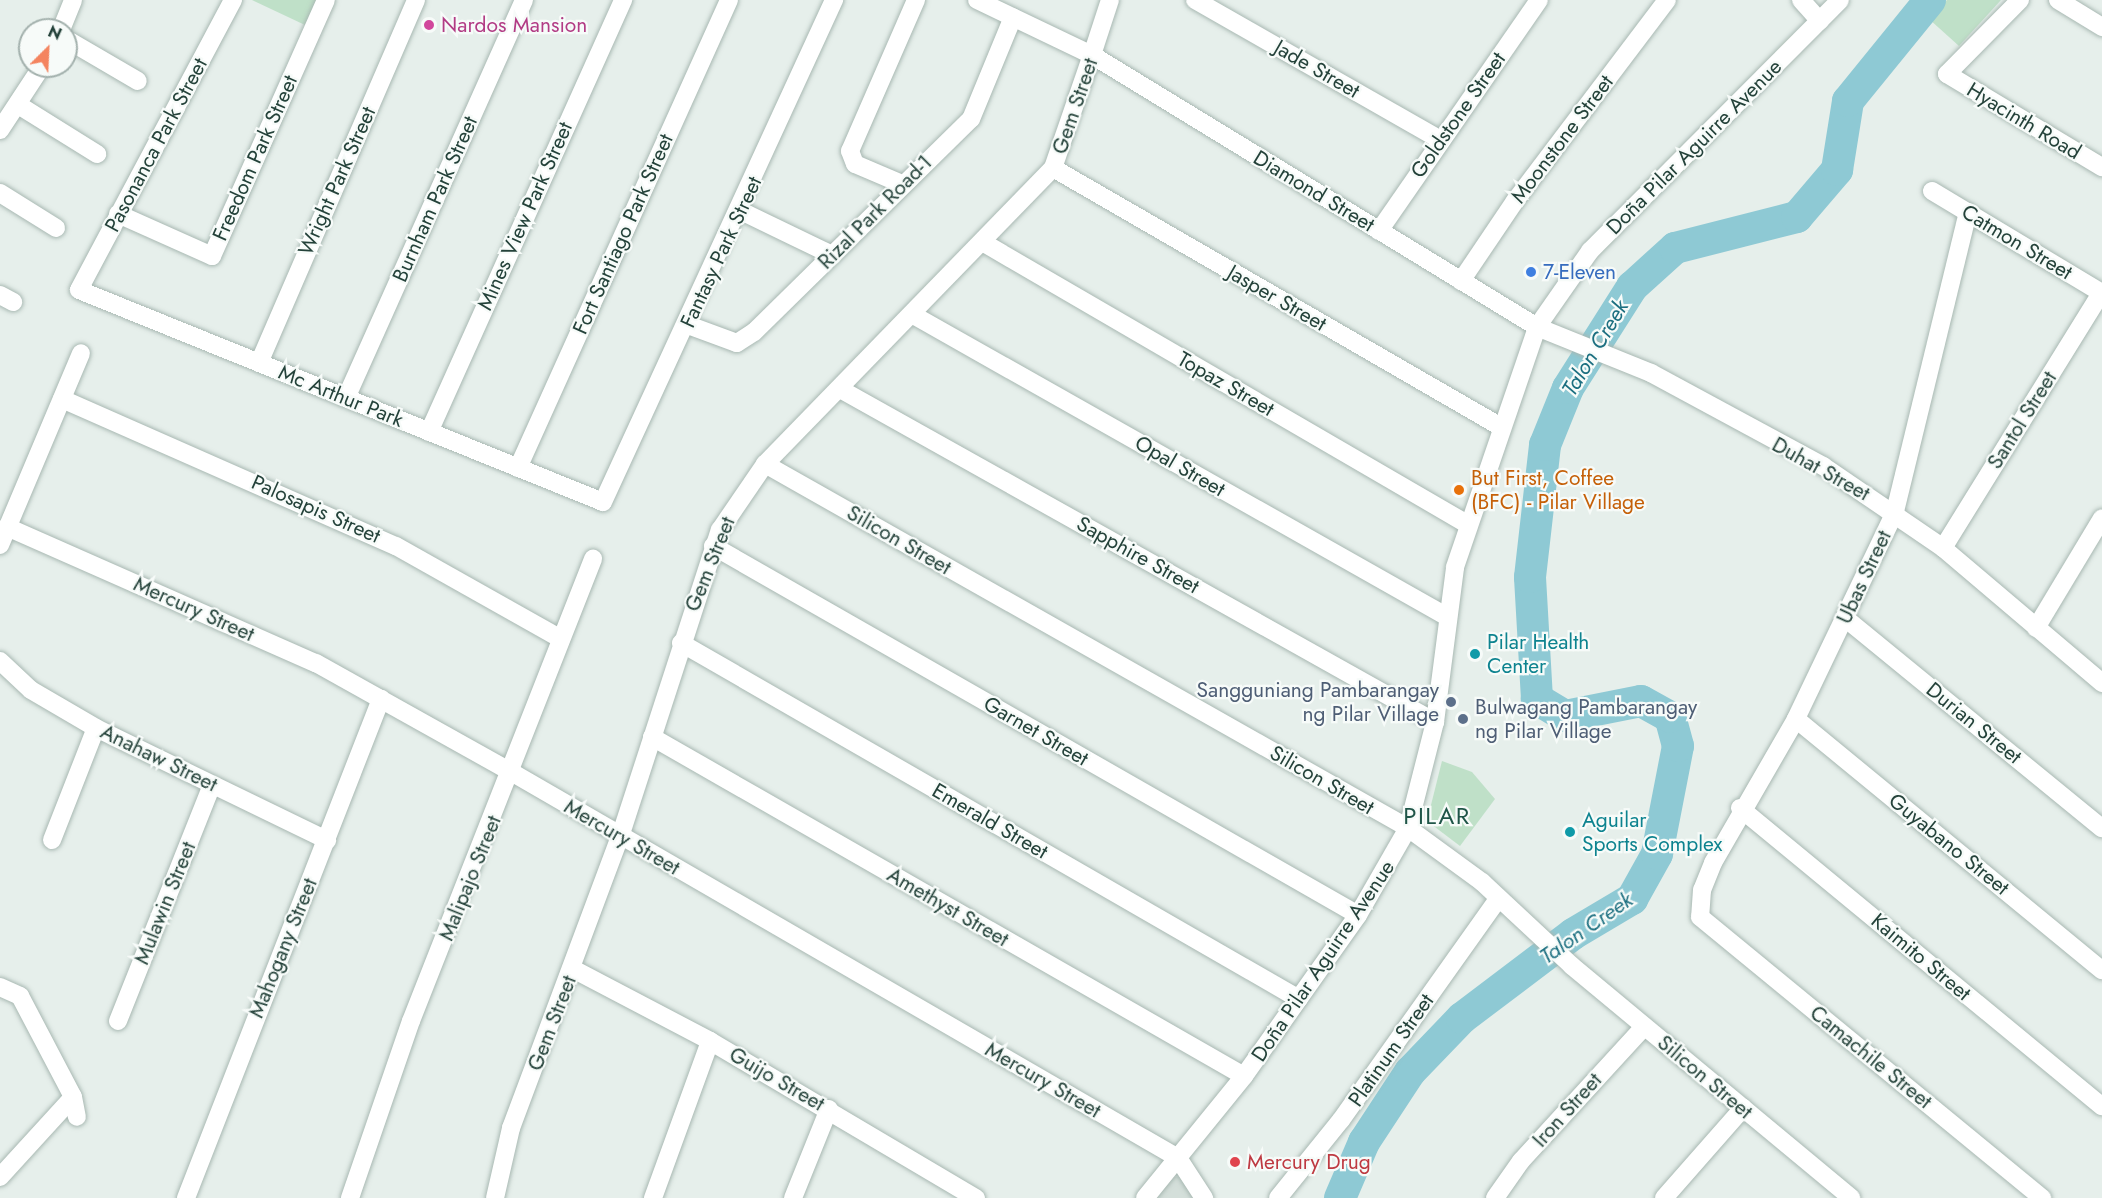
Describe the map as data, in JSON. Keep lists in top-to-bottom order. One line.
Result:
{"streets":{"street":["Jade Street","Gem Street","Goldstone Street","Hyacinth Road","Moonstone Street","Pasonanca Park Street","Doña Pilar Aguirre Avenue","Freedom Park Street","Wright Park Street","Diamond Street","Burnham Park Street","Rizal Park Road-1","Mines View Park Street","Fort Santiago Park Street","Catmon Street","Fantasy Park Street","Jasper Street","Topaz Street","Mc Arthur Park","Santol Street","Opal Street","Duhat Street","Palosapis Street","Silicon Street","Sapphire Street","Ubas Street","Mercury Street","Durian Street","Garnet Street","Anahaw Street","Emerald Street","Guyabano Street","Malipajo Street","Mulawin Street","Amethyst Street","Mahogany Street","Kaimito Street","Platinum Street","Camachile Street","Guijo Street","Iron Street"]},"crossings":[["Jade Street","Goldstone Street"],["Gem Street","Diamond Street"],["Gem Street","Jasper Street"],["Gem Street","Topaz Street"],["Gem Street","Opal Street"],["Gem Street","Silicon Street"],["Gem Street","Sapphire Street"],["Gem Street","Mercury Street"],["Gem Street","Garnet Street"],["Gem Street","Emerald Street"],["Gem Street","Amethyst Street"],["Gem Street","Guijo Street"],["Goldstone Street","Diamond Street"],["Moonstone Street","Diamond Street"],["Pasonanca Park Street","Freedom Park Street"],["Pasonanca Park Street","Mc Arthur Park"],["Doña Pilar Aguirre Avenue","Diamond Street"],["Doña Pilar Aguirre Avenue","Jasper Street"],["Doña Pilar Aguirre Avenue","Topaz Street"],["Doña Pilar Aguirre Avenue","Opal Street"],["Doña Pilar Aguirre Avenue","Duhat Street"],["Doña Pilar Aguirre Avenue","Silicon Street"],["Doña Pilar Aguirre Avenue","Sapphire Street"],["Doña Pilar Aguirre Avenue","Mercury Street"],["Doña Pilar Aguirre Avenue","Garnet Street"],["Doña Pilar Aguirre Avenue","Emerald Street"],["Doña Pilar Aguirre Avenue","Amethyst Street"],["Wright Park Street","Mc Arthur Park"],["Diamond Street","Rizal Park Road-1"],["Diamond Street","Duhat Street"],["Burnham Park Street","Mc Arthur Park"],["Rizal Park Road-1","Fantasy Park Street"],["Mines View Park Street","Mc Arthur Park"],["Fort Santiago Park Street","Mc Arthur Park"],["Catmon Street","Santol Street"],["Catmon Street","Ubas Street"],["Fantasy Park Street","Mc Arthur Park"],["Santol Street","Duhat Street"],["Duhat Street","Ubas Street"],["Palosapis Street","Malipajo Street"],["Silicon Street","Platinum Street"],["Silicon Street","Iron Street"],["Ubas Street","Durian Street"],["Ubas Street","Guyabano Street"],["Ubas Street","Kaimito Street"],["Ubas Street","Camachile Street"],["Mercury Street","Malipajo Street"],["Mercury Street","Mahogany Street"],["Anahaw Street","Mulawin Street"],["Anahaw Street","Mahogany Street"]],"districts":["PILAR"],"water":["Talon Creek"],"places":["Nardos Mansion","7-Eleven","But First, Coffee (BFC) - Pilar Village","Pilar Health Center","Sangguniang Pambarangay ng Pilar Village","Bulwagang Pambarangay ng Pilar Village","Aguilar Sports Complex","Mercury Drug"],"north":"top right"}
